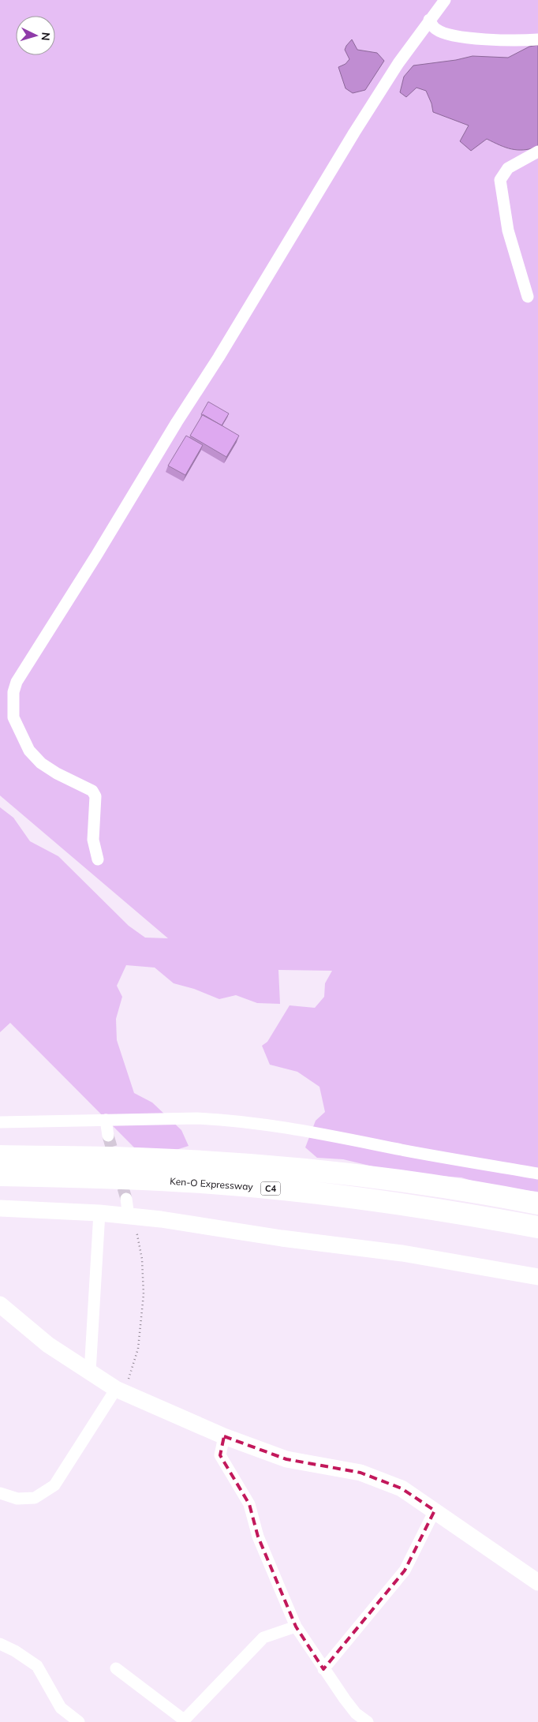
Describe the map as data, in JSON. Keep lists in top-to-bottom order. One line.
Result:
{"streets":{"highway":["Ken-O Expressway","C4"]},"north":"right"}
